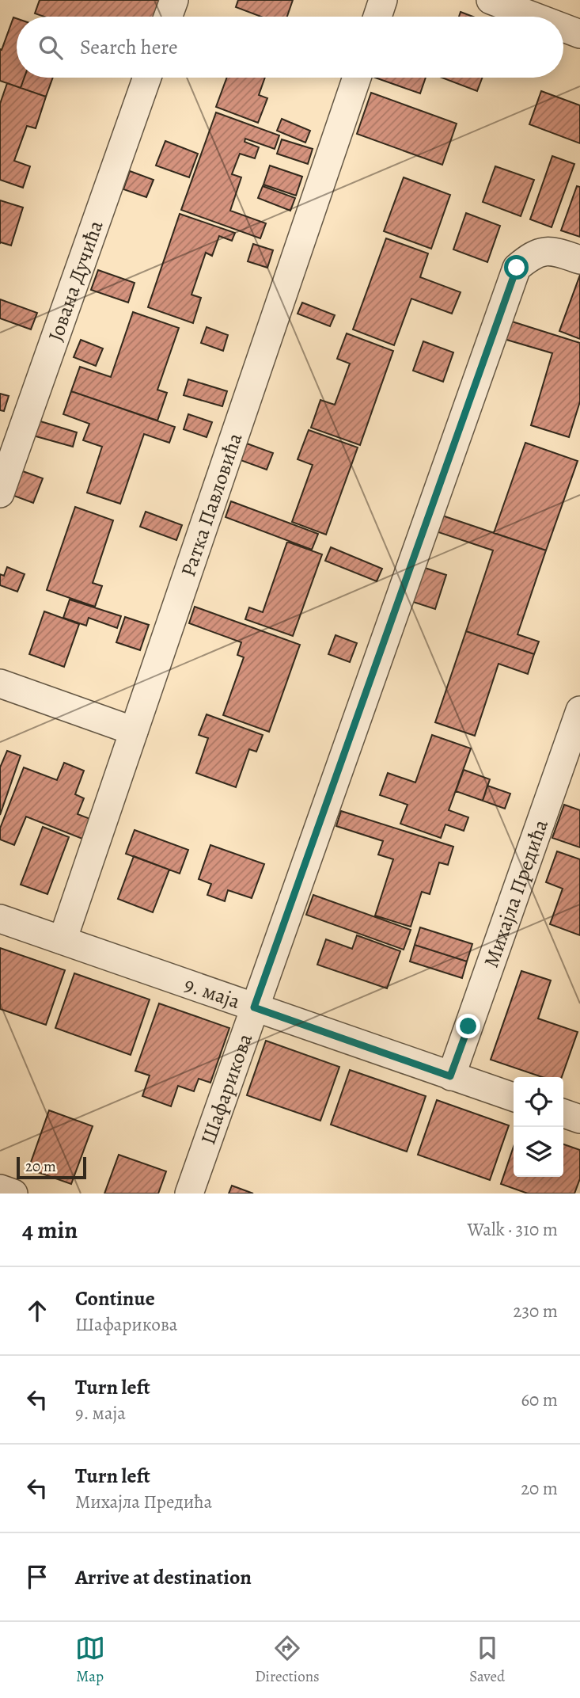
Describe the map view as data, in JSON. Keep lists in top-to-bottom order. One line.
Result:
{"streets":{"street":["Јована Дучића","Ратка Павловића","Михајла Предића","9. маја","Шафарикова"]},"crossings":[["Ратка Павловића","9. маја"],["Михајла Предића","9. маја"],["9. маја","Шафарикова"]],"scale_bar":"20 m","page":{"search":"Search here","scale":"20 m","heading":["4 min","Walk · 310 m"],"list":[["Continue","Шафарикова","230 m"],["Turn left","9. маја","60 m"],["Turn left","Михајла Предића","20 m"],"Arrive at destination"],"nav":["Map","Directions","Saved"]}}
